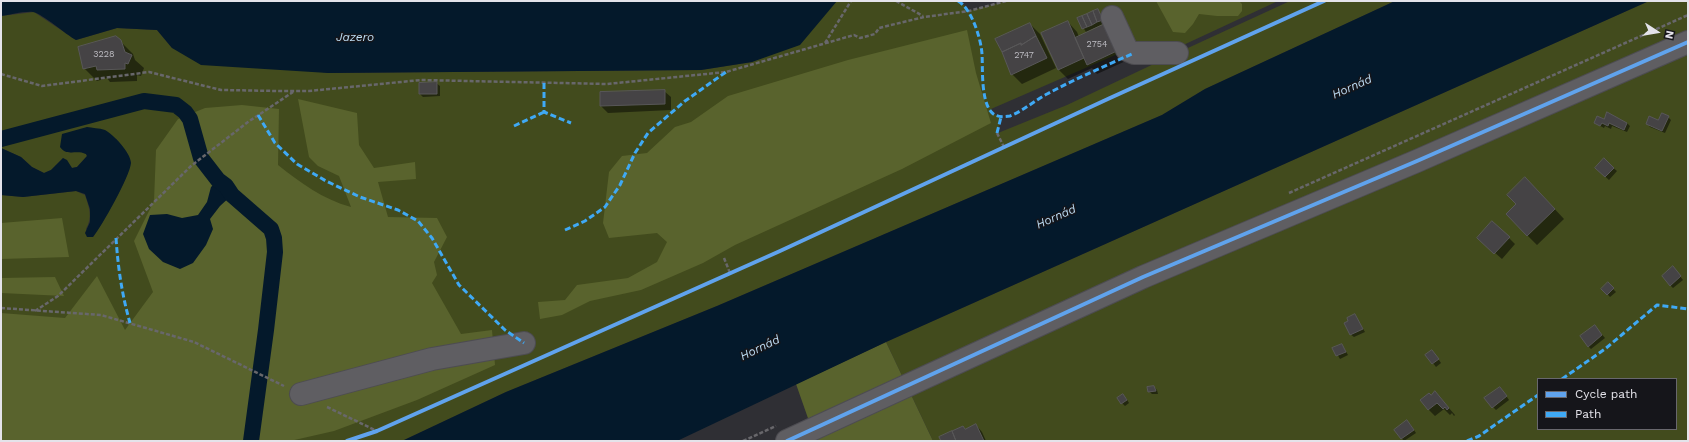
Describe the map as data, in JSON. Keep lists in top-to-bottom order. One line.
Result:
{"water":["Jazero","Hornád"],"house_numbers":["2754","3228","2747"],"legend":["Cycle path","Path"],"north":"right"}
